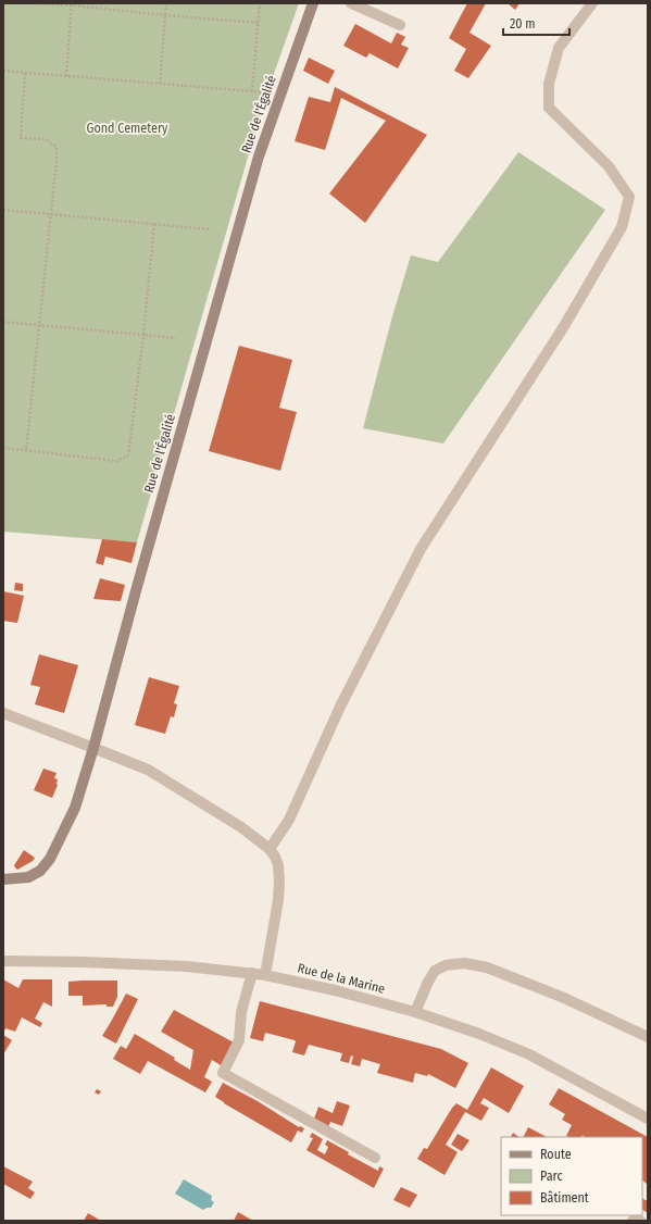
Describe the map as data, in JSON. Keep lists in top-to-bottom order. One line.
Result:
{"streets":{"street":["Rue de l'Égalité","Rue de la Marine"]},"parks":["Gond Cemetery"],"legend":["Route","Parc","Bâtiment"],"scale_bar":"20 m"}
